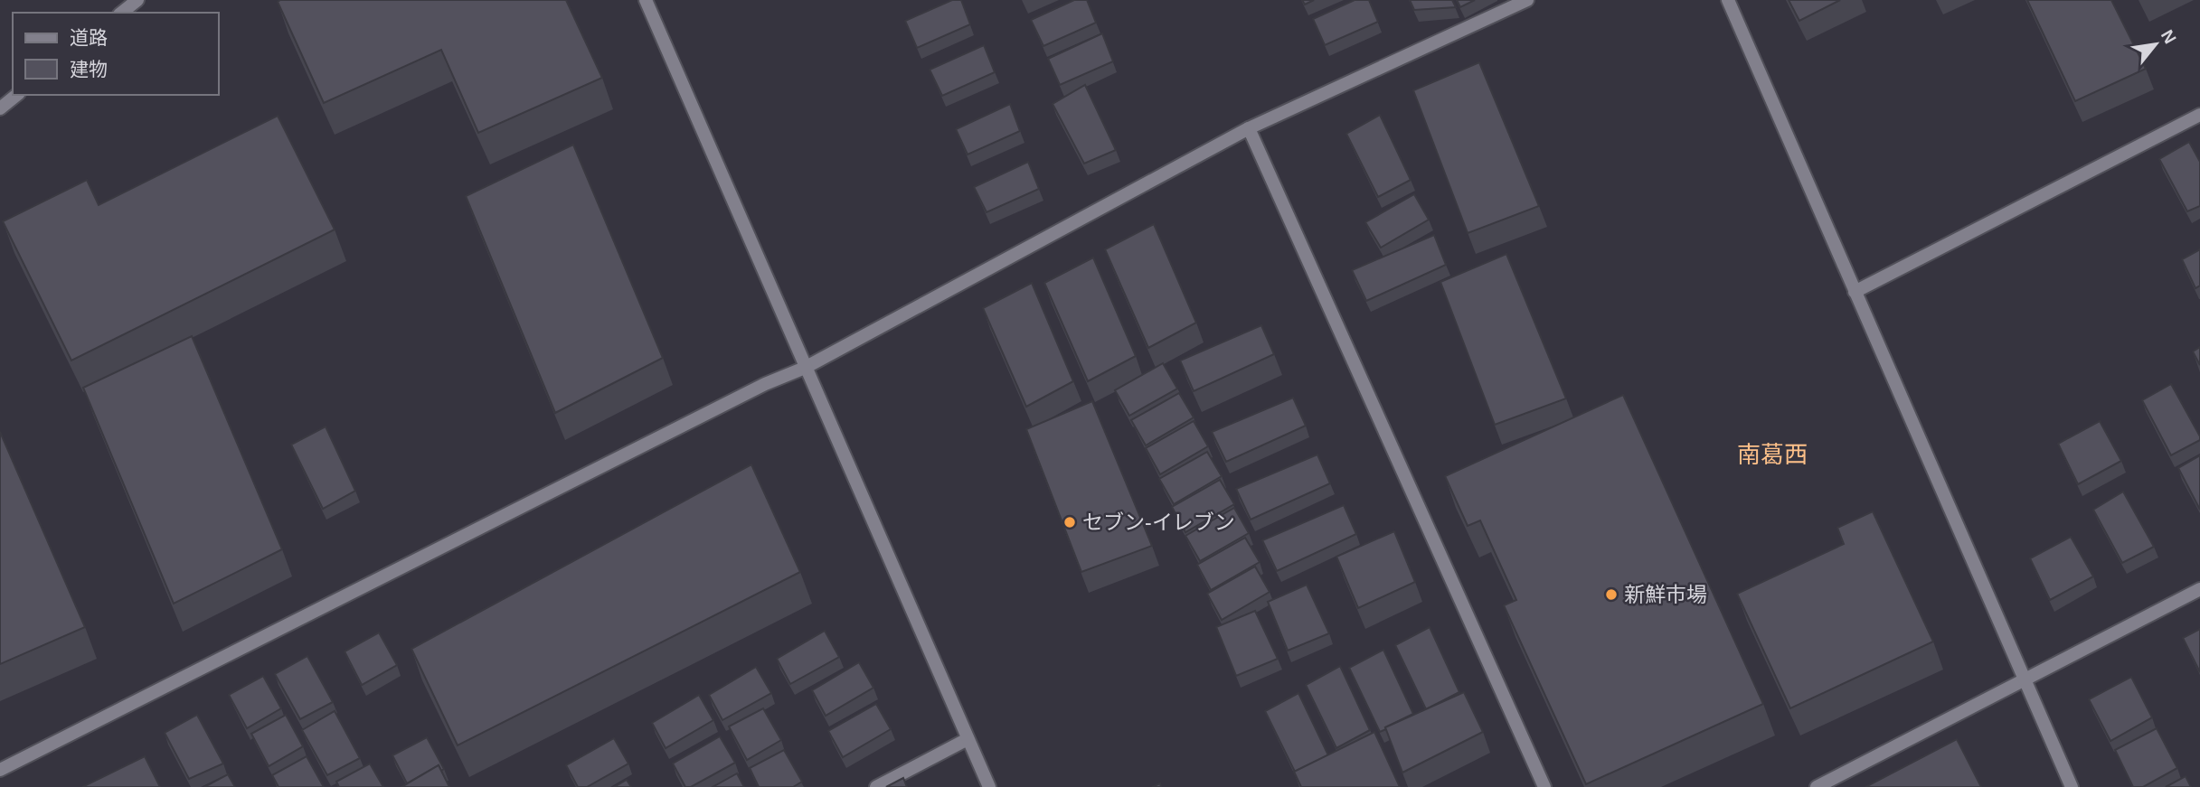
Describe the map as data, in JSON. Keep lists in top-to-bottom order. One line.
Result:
{"districts":["南葛西"],"places":["セブン-イレブン","新鮮市場"],"legend":["道路","建物"],"north":"top right"}
